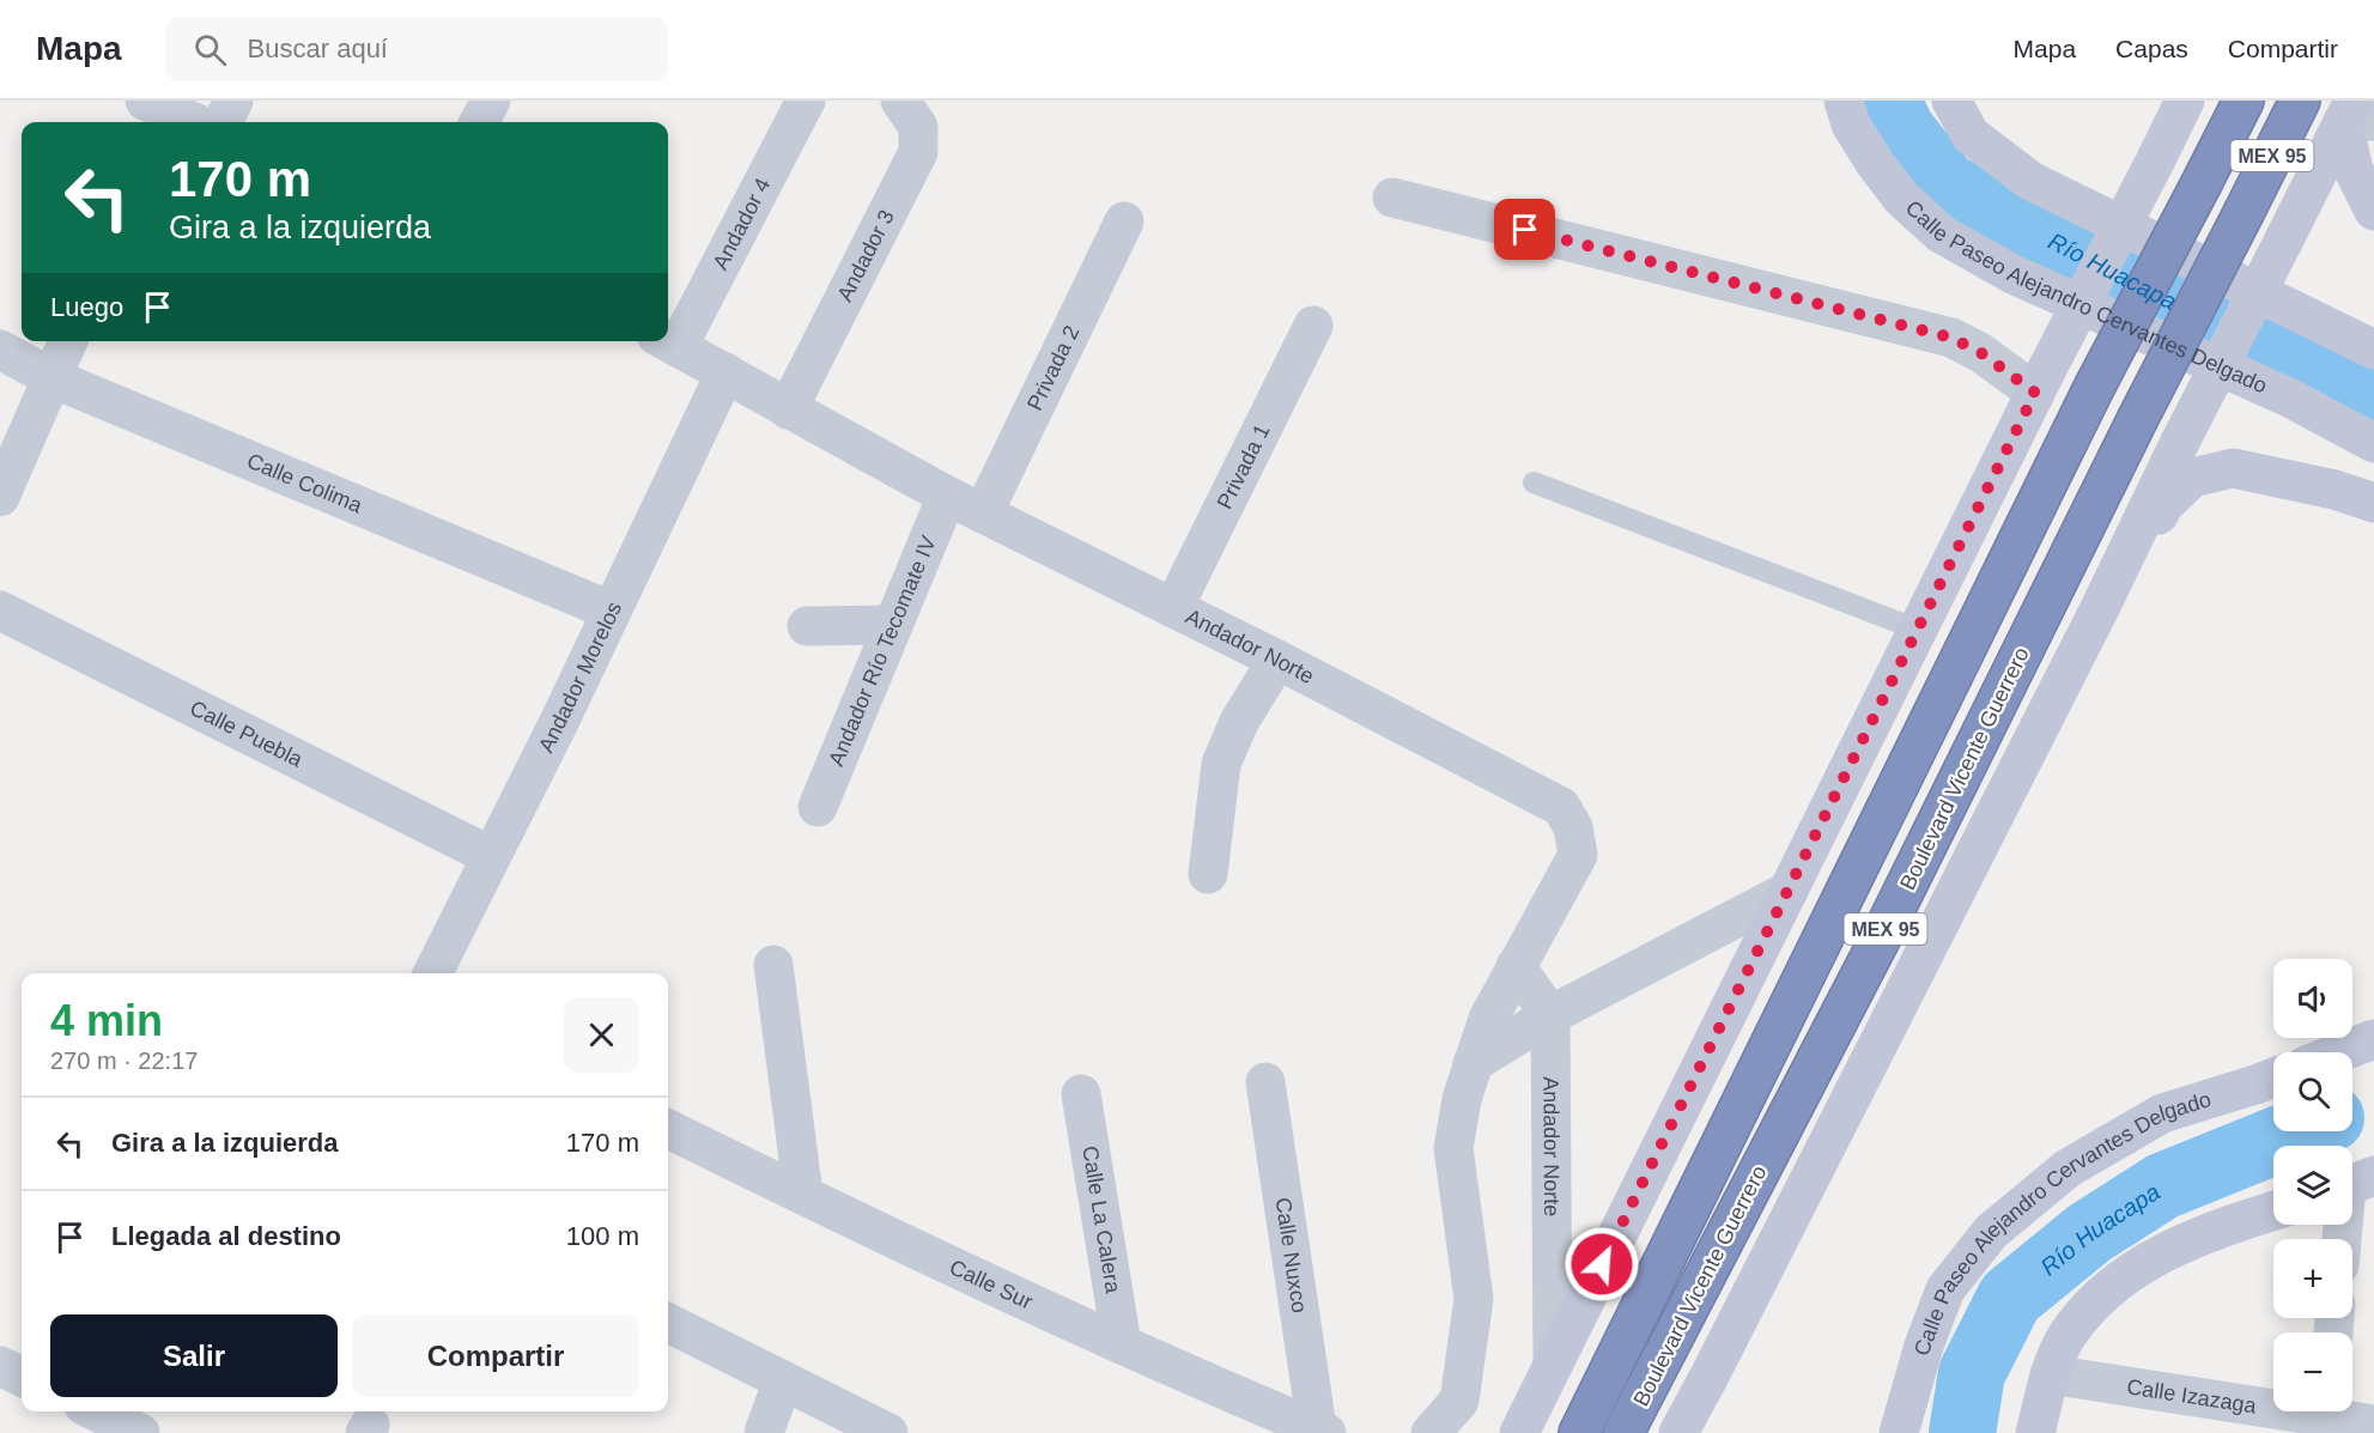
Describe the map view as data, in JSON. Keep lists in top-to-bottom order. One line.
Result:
{"streets":{"highway":["MEX 95","Boulevard Vicente Guerrero"],"main road":["Calle Paseo Alejandro Cervantes Delgado"],"street":["Andador 4","Andador 3","Privada 2","Privada 1","Calle Colima","Andador Norte","Andador Río Tecomate IV","Andador Morelos","Calle Puebla","Calle La Calera","Calle Nuxco","Calle Sur","Calle Izazaga"]},"crossings":[["Andador 3","Andador Norte"],["Privada 2","Andador Norte"],["Privada 1","Andador Norte"],["Calle Colima","Andador Morelos"],["Andador Norte","Andador Río Tecomate IV"],["Andador Norte","Andador Morelos"],["Andador Morelos","Calle Puebla"],["Calle La Calera","Calle Sur"],["Calle Nuxco","Calle Sur"]],"water":["Río Huacapa"],"page":{"header":"Mapa","search":"Buscar aquí","nav":["Mapa","Capas","Compartir"],"turn":["170 m","Gira a la izquierda"],"then":"Luego","map_buttons":["+","−"],"heading":["4 min","270 m · 22:17"],"list":[{"name":"Gira a la izquierda","value":"170 m"},{"name":"Llegada al destino","value":"100 m"}],"buttons":["Salir","Compartir"]}}
